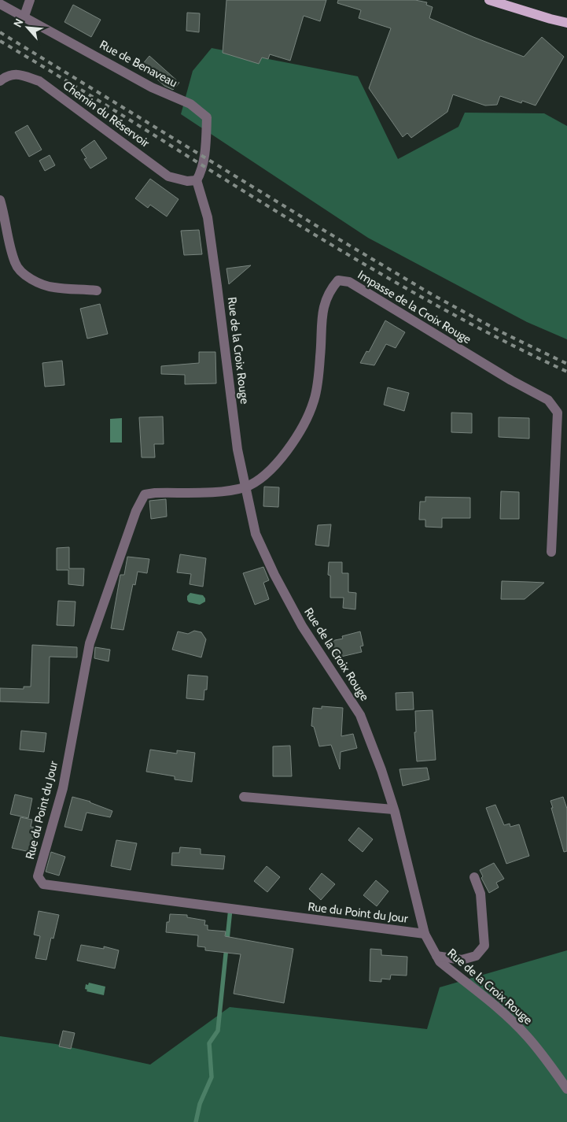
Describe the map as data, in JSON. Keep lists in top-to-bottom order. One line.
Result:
{"streets":{"street":["Rue de Benaveau","Chemin du Réservoir","Impasse de la Croix Rouge","Rue de la Croix Rouge","Rue du Point du Jour"]},"crossings":[["Rue de Benaveau","Chemin du Réservoir"],["Rue de Benaveau","Rue de la Croix Rouge"],["Chemin du Réservoir","Rue de la Croix Rouge"],["Impasse de la Croix Rouge","Rue de la Croix Rouge"],["Impasse de la Croix Rouge","Rue du Point du Jour"],["Rue de la Croix Rouge","Rue du Point du Jour"]],"north":"top left"}
